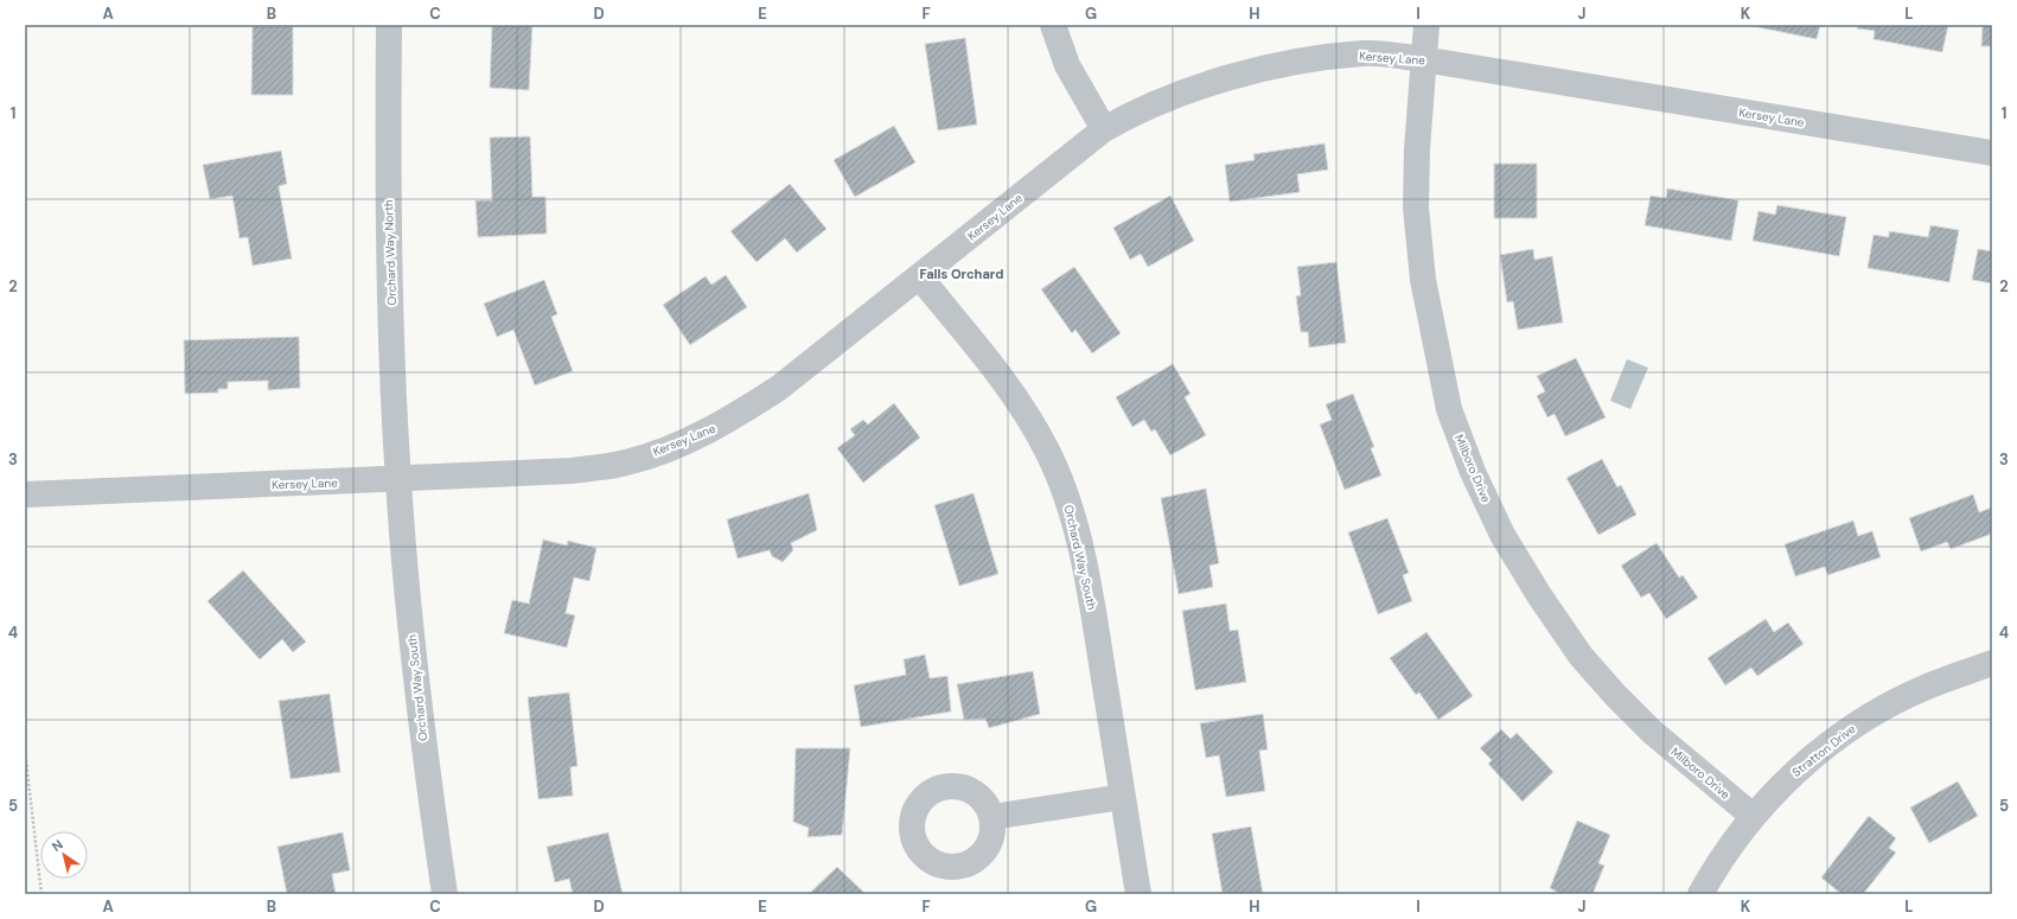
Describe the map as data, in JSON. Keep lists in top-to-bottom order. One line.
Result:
{"streets":{"street":["Kersey Lane","Orchard Way North","Milboro Drive","Orchard Way South","Stratton Drive"]},"crossings":[["Kersey Lane","Orchard Way North"],["Kersey Lane","Milboro Drive"],["Kersey Lane","Orchard Way South"],["Orchard Way North","Orchard Way South"],["Milboro Drive","Stratton Drive"]],"districts":["Falls Orchard"],"north":"top left","grid":{"columns":["A","B","C","D","E","F","G","H","I","J","K","L"],"rows":["1","2","3","4","5"]}}
